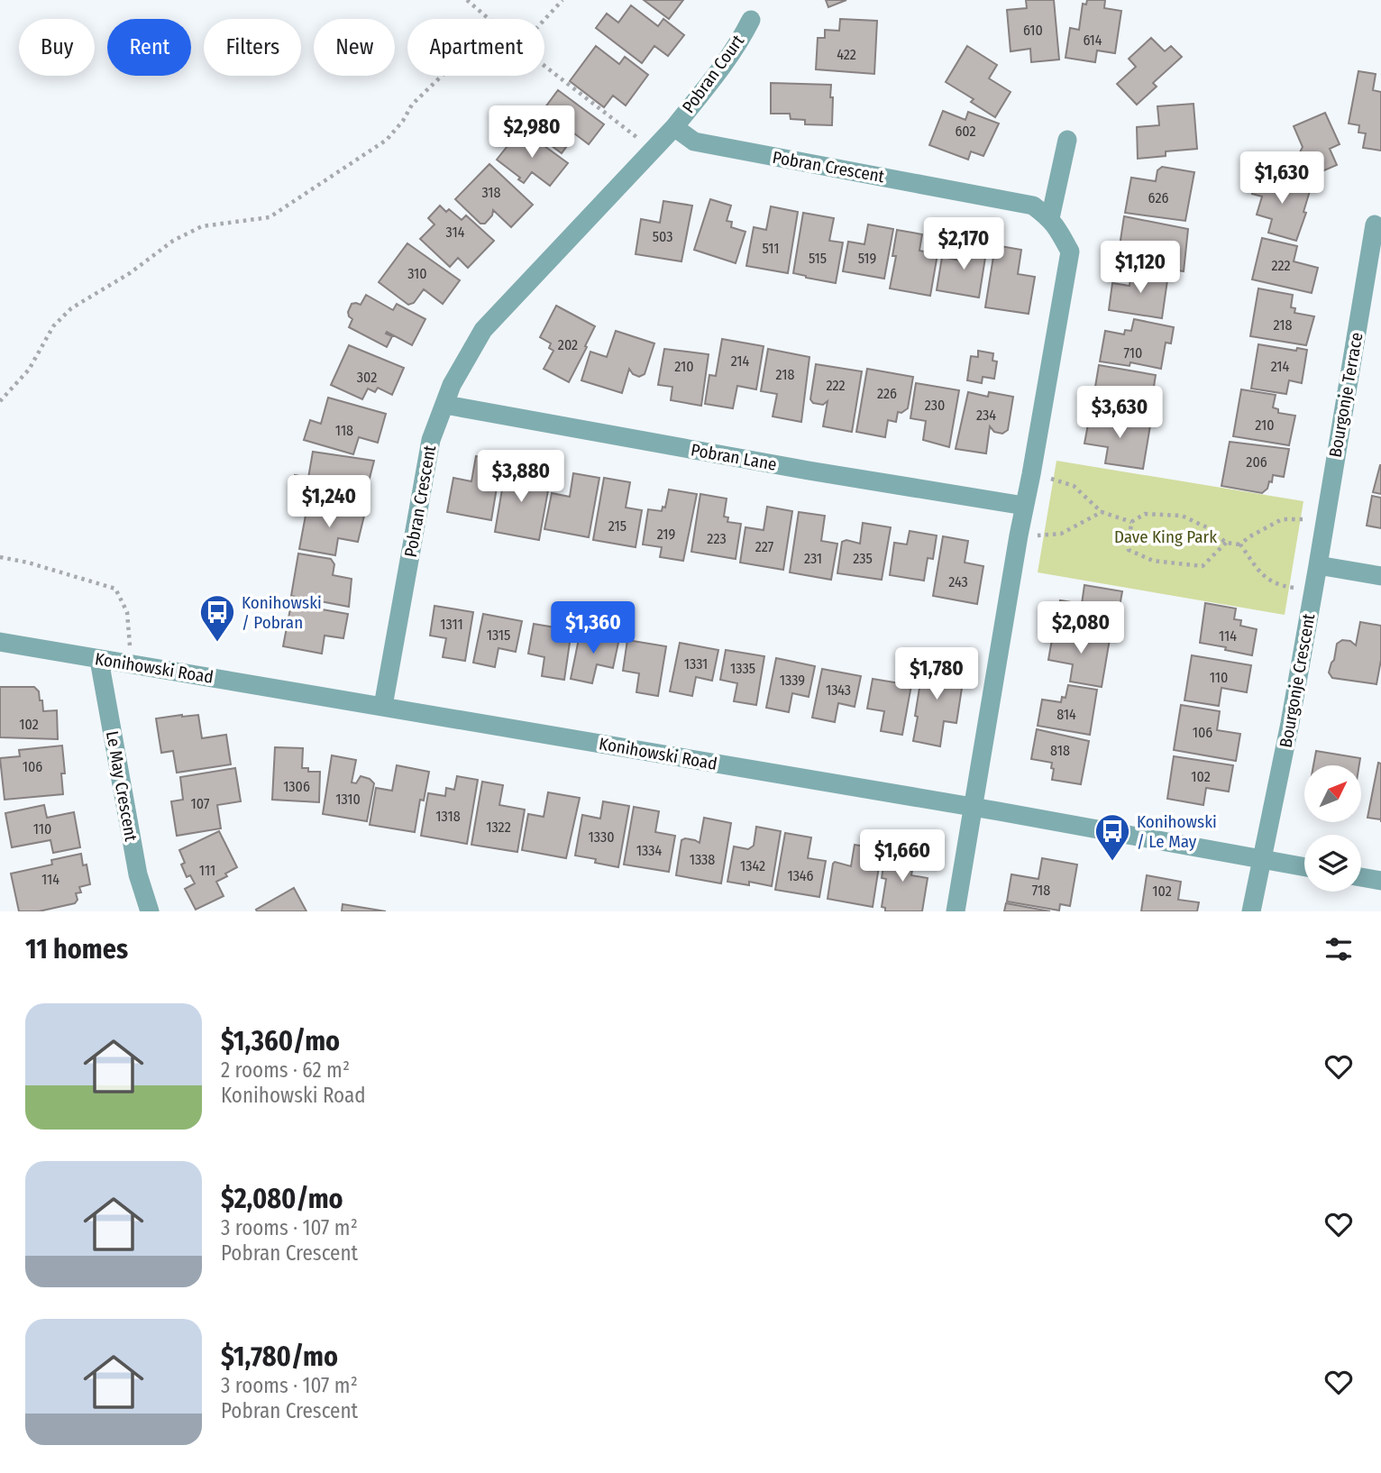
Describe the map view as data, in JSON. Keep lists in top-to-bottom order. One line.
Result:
{"streets":{"street":["Pobran Court","Pobran Crescent","Bourgonje Terrace","Pobran Lane","Konihowski Road","Bourgonje Crescent","Le May Crescent"]},"crossings":[["Pobran Court","Pobran Crescent"],["Pobran Crescent","Pobran Lane"],["Pobran Crescent","Konihowski Road"],["Bourgonje Terrace","Bourgonje Crescent"],["Konihowski Road","Bourgonje Crescent"],["Konihowski Road","Le May Crescent"]],"parks":["Dave King Park"],"places":{"bus stop":["Konihowski / Pobran","Konihowski / Le May"]},"house_numbers":["610","614","422","602","318","626","314","503","511","515","519","222","310","218","202","710","214","210","214","218","302","222","226","230","234","210","118","206","215","219","223","227","231","235","243","1311","1315","114","1331","1335","110","1339","1343","814","102","106","818","106","102","1306","1310","107","1318","1322","110","1330","1334","1338","1342","111","1346","114","718","102"],"north":"top right","page":{"chip":["Buy","Rent","Filters","New","Apartment"],"price":["$2,980","$1,630","$2,170","$1,120","$3,630","$3,880","$1,240","$1,360","$2,080","$1,780","$1,660"],"heading":"11 homes","list":[{"name":"$1,360/mo","note":"2 rooms · 62 m² · Konihowski Road"},{"name":"$2,080/mo","note":"3 rooms · 107 m² · Pobran Crescent"},{"name":"$1,780/mo","note":"3 rooms · 107 m² · Pobran Crescent"}]}}
